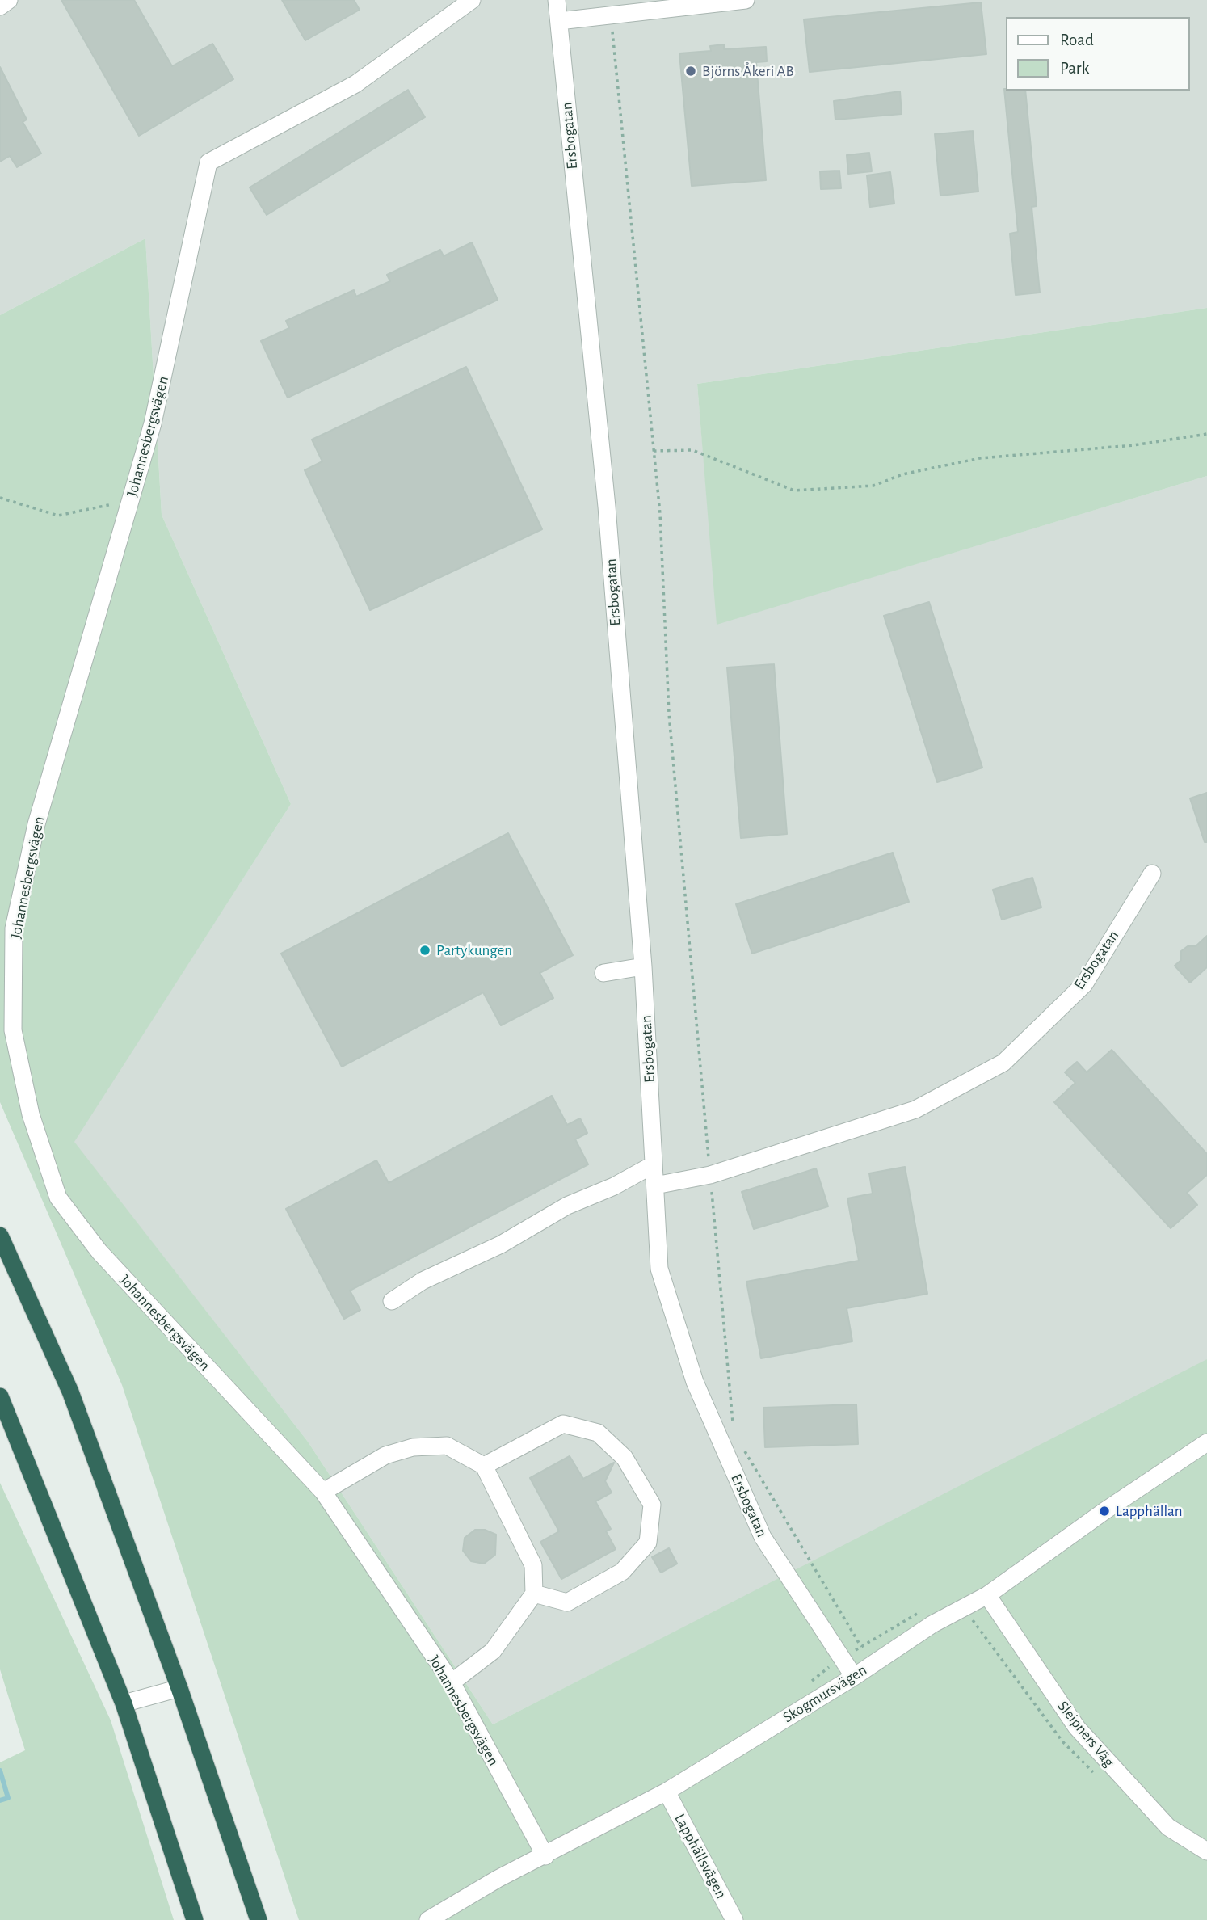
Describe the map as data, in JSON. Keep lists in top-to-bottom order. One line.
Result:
{"streets":{"street":["Ersbogatan","Johannesbergsvägen","Skogmursvägen","Sleipners Väg","Lapphällsvägen"]},"crossings":[["Ersbogatan","Skogmursvägen"],["Johannesbergsvägen","Skogmursvägen"],["Skogmursvägen","Sleipners Väg"],["Skogmursvägen","Lapphällsvägen"]],"places":["Björns Åkeri AB","Partykungen","Lapphällan"],"legend":["Road","Park"]}
